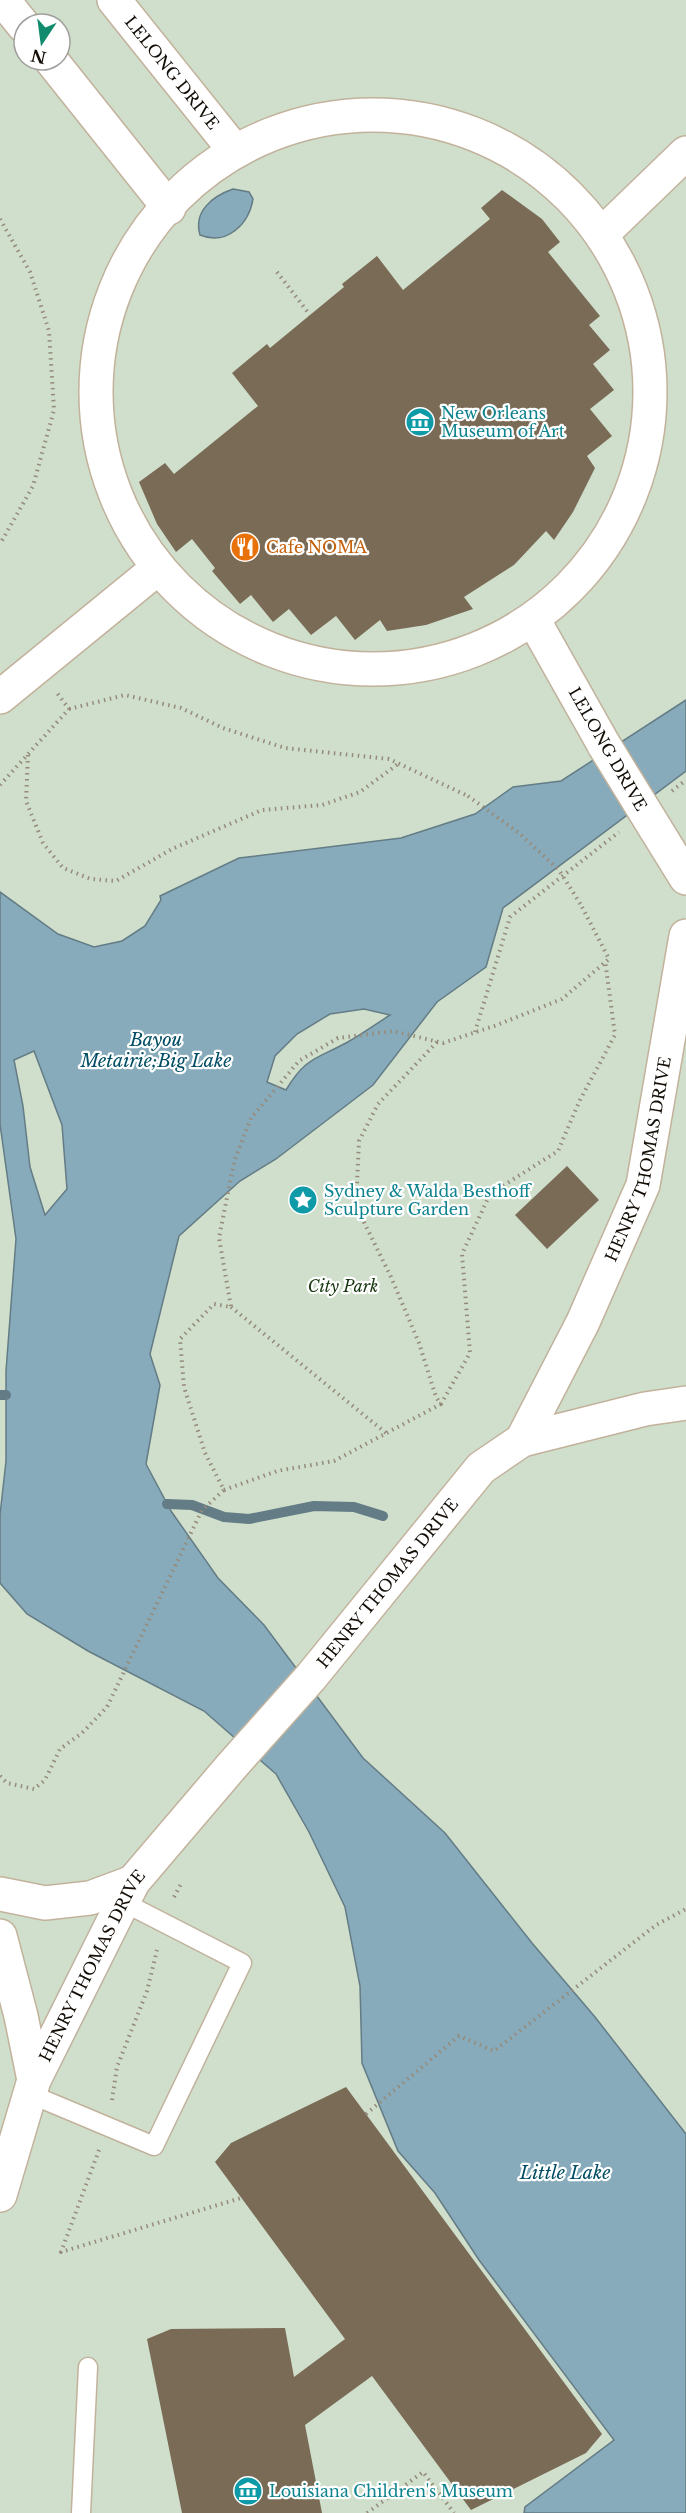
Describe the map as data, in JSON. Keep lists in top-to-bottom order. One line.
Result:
{"streets":{"street":["LELONG DRIVE","HENRY THOMAS DRIVE"]},"water":["Bayou Metairie;Big Lake","Little Lake"],"parks":["City Park"],"places":{"museum":["New Orleans Museum of Art","Louisiana Children's Museum"],"restaurant":["Cafe NOMA"],"place":["Sydney & Walda Besthoff Sculpture Garden"]},"north":"bottom"}
